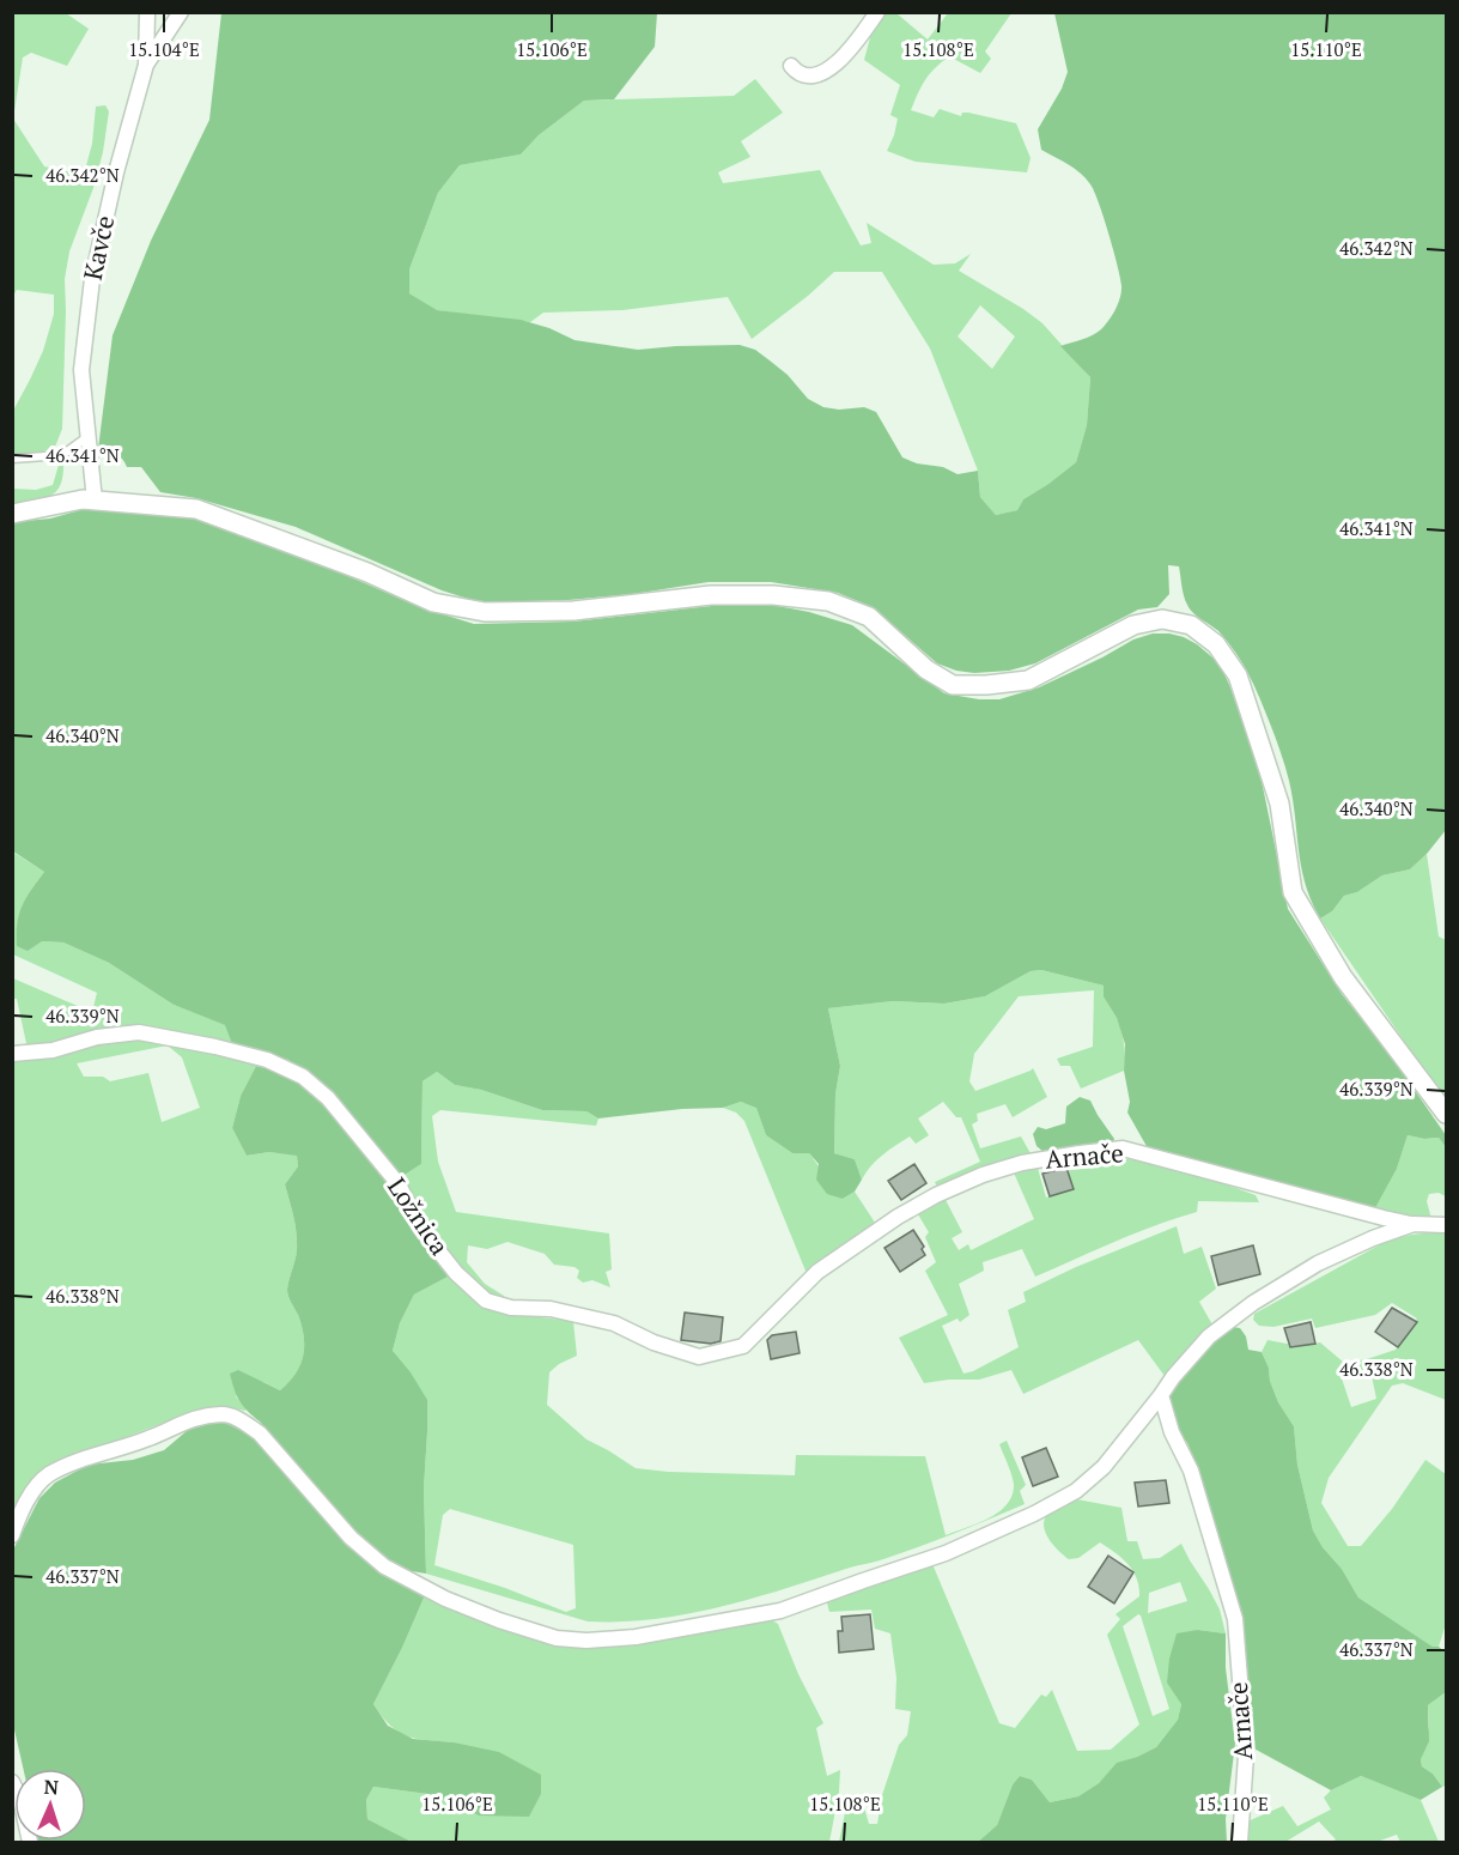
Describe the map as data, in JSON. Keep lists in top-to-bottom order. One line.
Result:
{"streets":{"street":["Kavče","Arnače","Ložnica"]},"crossings":[["Arnače","Ložnica"]],"north":"top","coordinates":["15.104°E","15.106°E","15.108°E","15.110°E","46.342°N","46.341°N","46.340°N","46.339°N","46.338°N","46.337°N"]}
